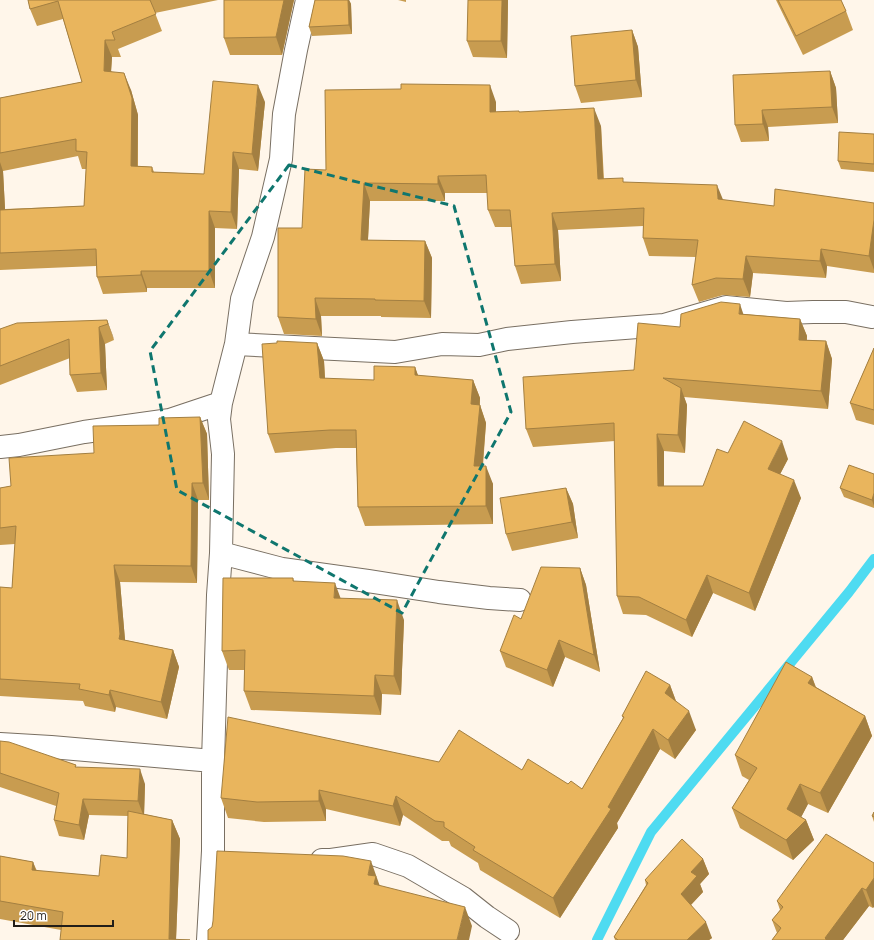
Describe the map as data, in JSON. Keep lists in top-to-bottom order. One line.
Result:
{"scale_bar":"20 m"}
